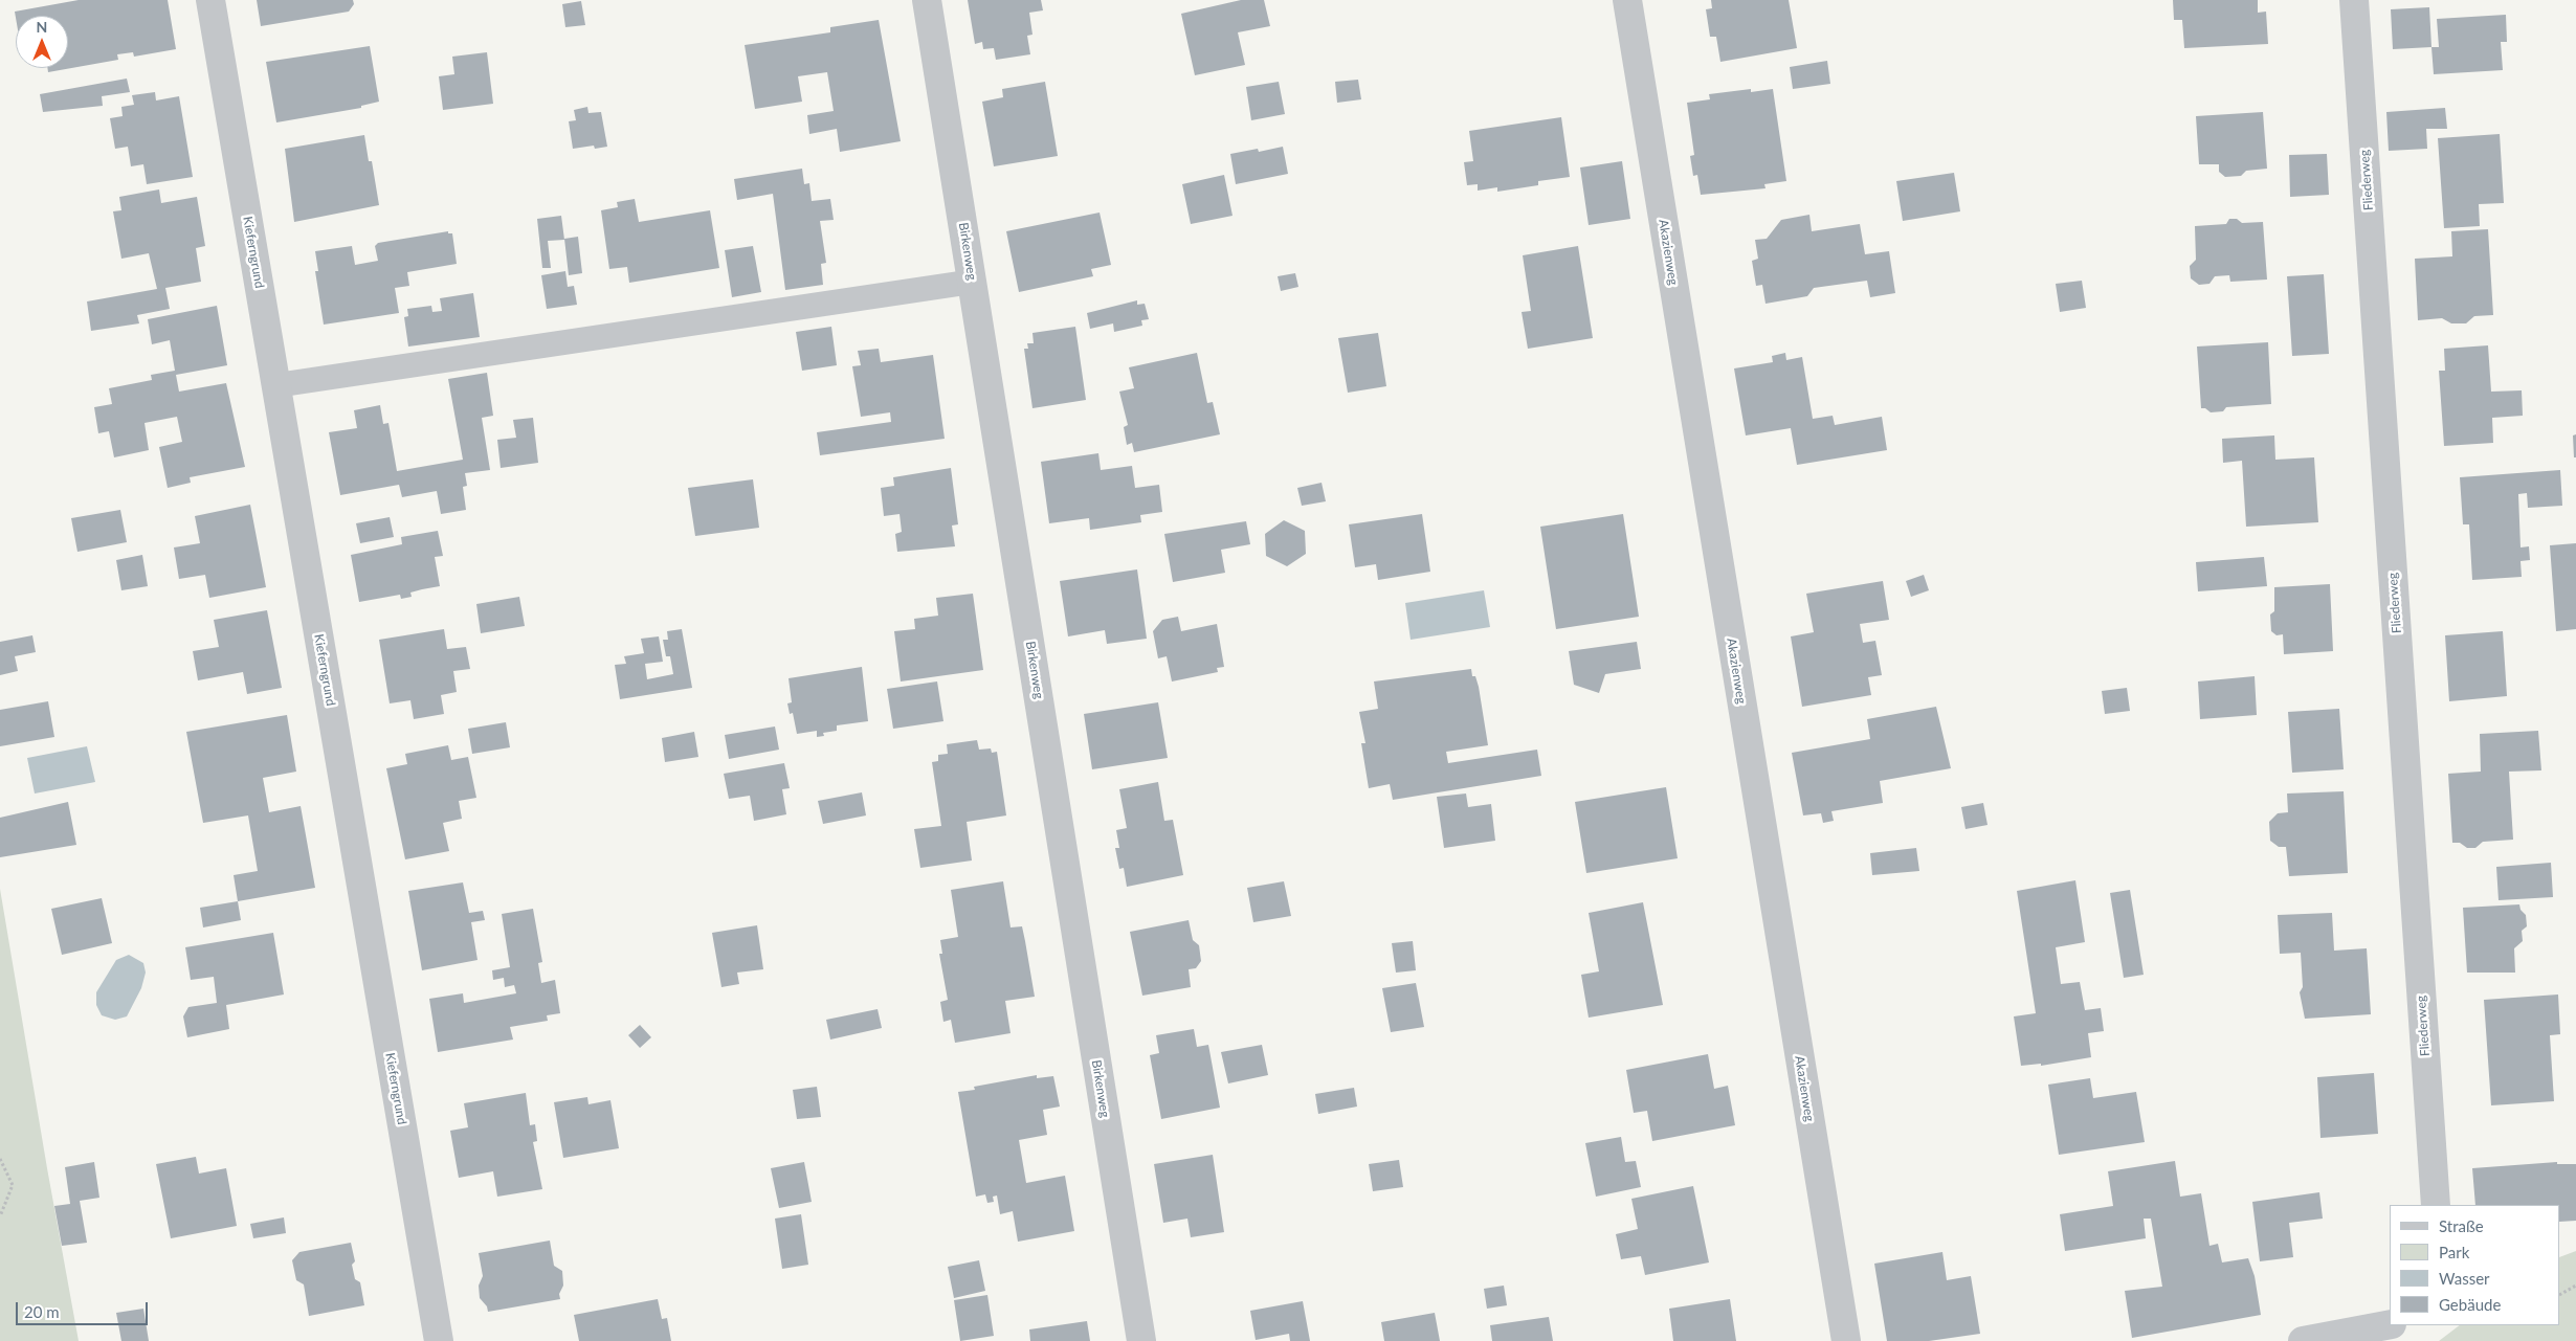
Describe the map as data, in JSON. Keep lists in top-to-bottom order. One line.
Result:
{"streets":{"street":["Fliederweg","Birkenweg","Kieferngrund","Akazienweg"]},"legend":["Straße","Park","Wasser","Gebäude"],"scale_bar":"20 m","north":"top"}
